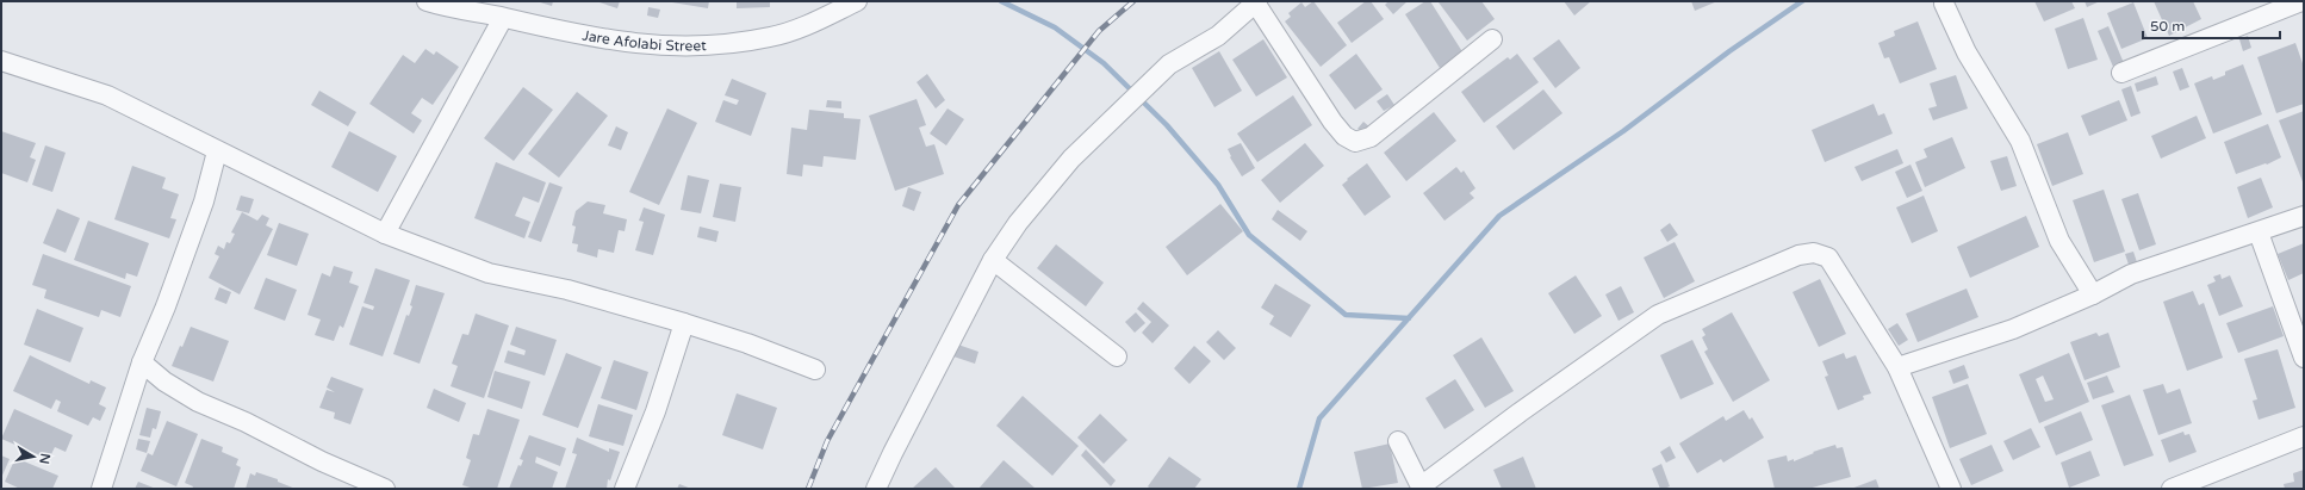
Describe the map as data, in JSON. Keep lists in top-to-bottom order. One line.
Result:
{"streets":{"street":["Jare Afolabi Street"]},"scale_bar":"50 m","north":"right"}
